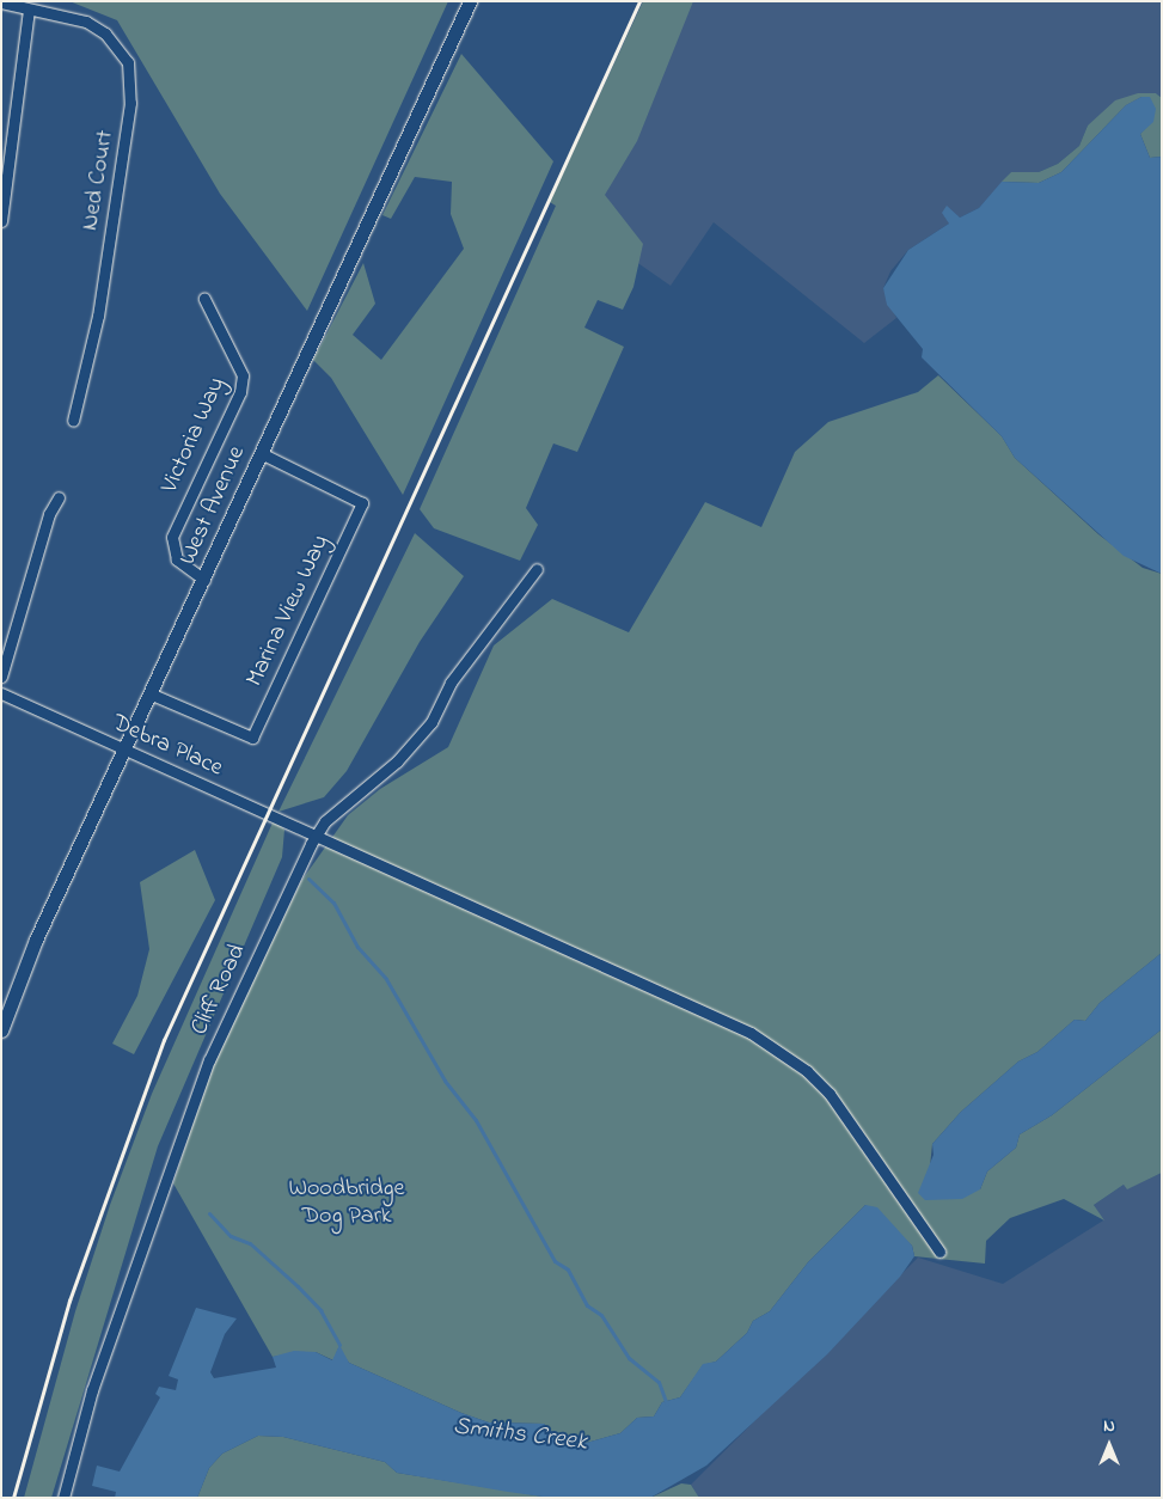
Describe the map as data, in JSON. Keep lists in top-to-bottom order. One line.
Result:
{"streets":{"street":["Ned Court","Victoria Way","West Avenue","Marina View Way","Debra Place","Cliff Road"]},"crossings":[["Victoria Way","West Avenue"],["West Avenue","Marina View Way"],["West Avenue","Debra Place"],["Debra Place","Cliff Road"]],"water":["Smiths Creek"],"parks":["Woodbridge Dog Park"],"north":"top"}
